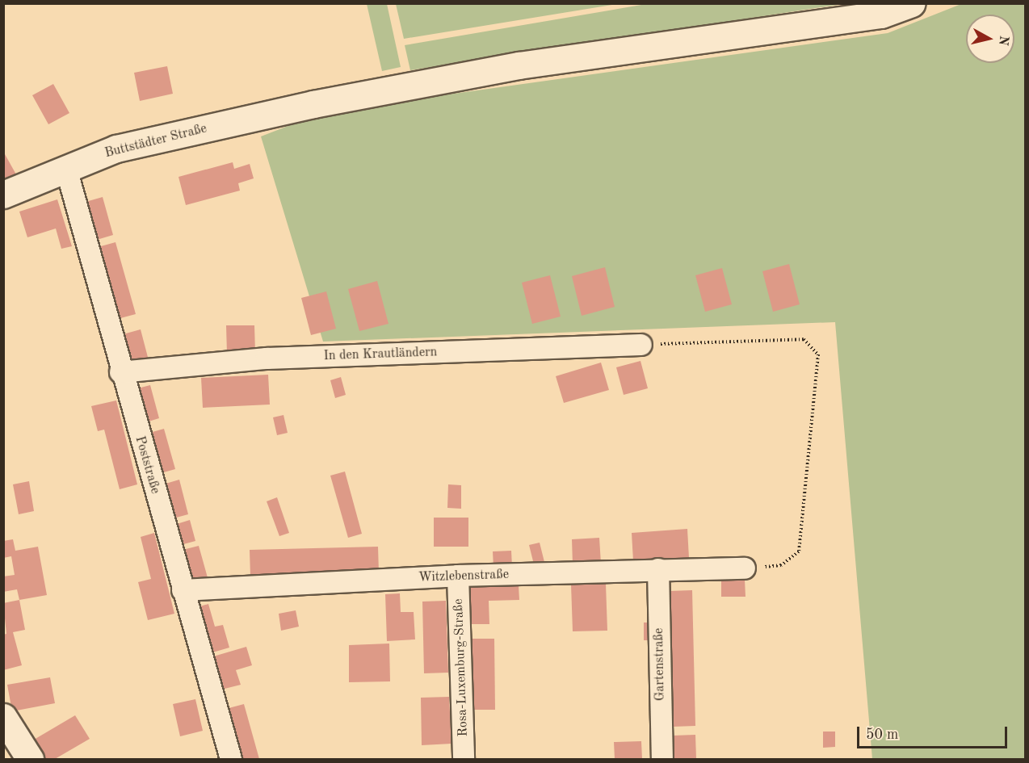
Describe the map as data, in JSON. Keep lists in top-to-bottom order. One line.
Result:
{"streets":{"main road":["Buttstädter Straße"],"street":["In den Krautländern","Poststraße","Witzlebenstraße","Gartenstraße","Rosa-Luxemburg-Straße"]},"crossings":[["Buttstädter Straße","Poststraße"],["In den Krautländern","Poststraße"],["Poststraße","Witzlebenstraße"],["Witzlebenstraße","Gartenstraße"],["Witzlebenstraße","Rosa-Luxemburg-Straße"]],"scale_bar":"50 m","north":"right"}
